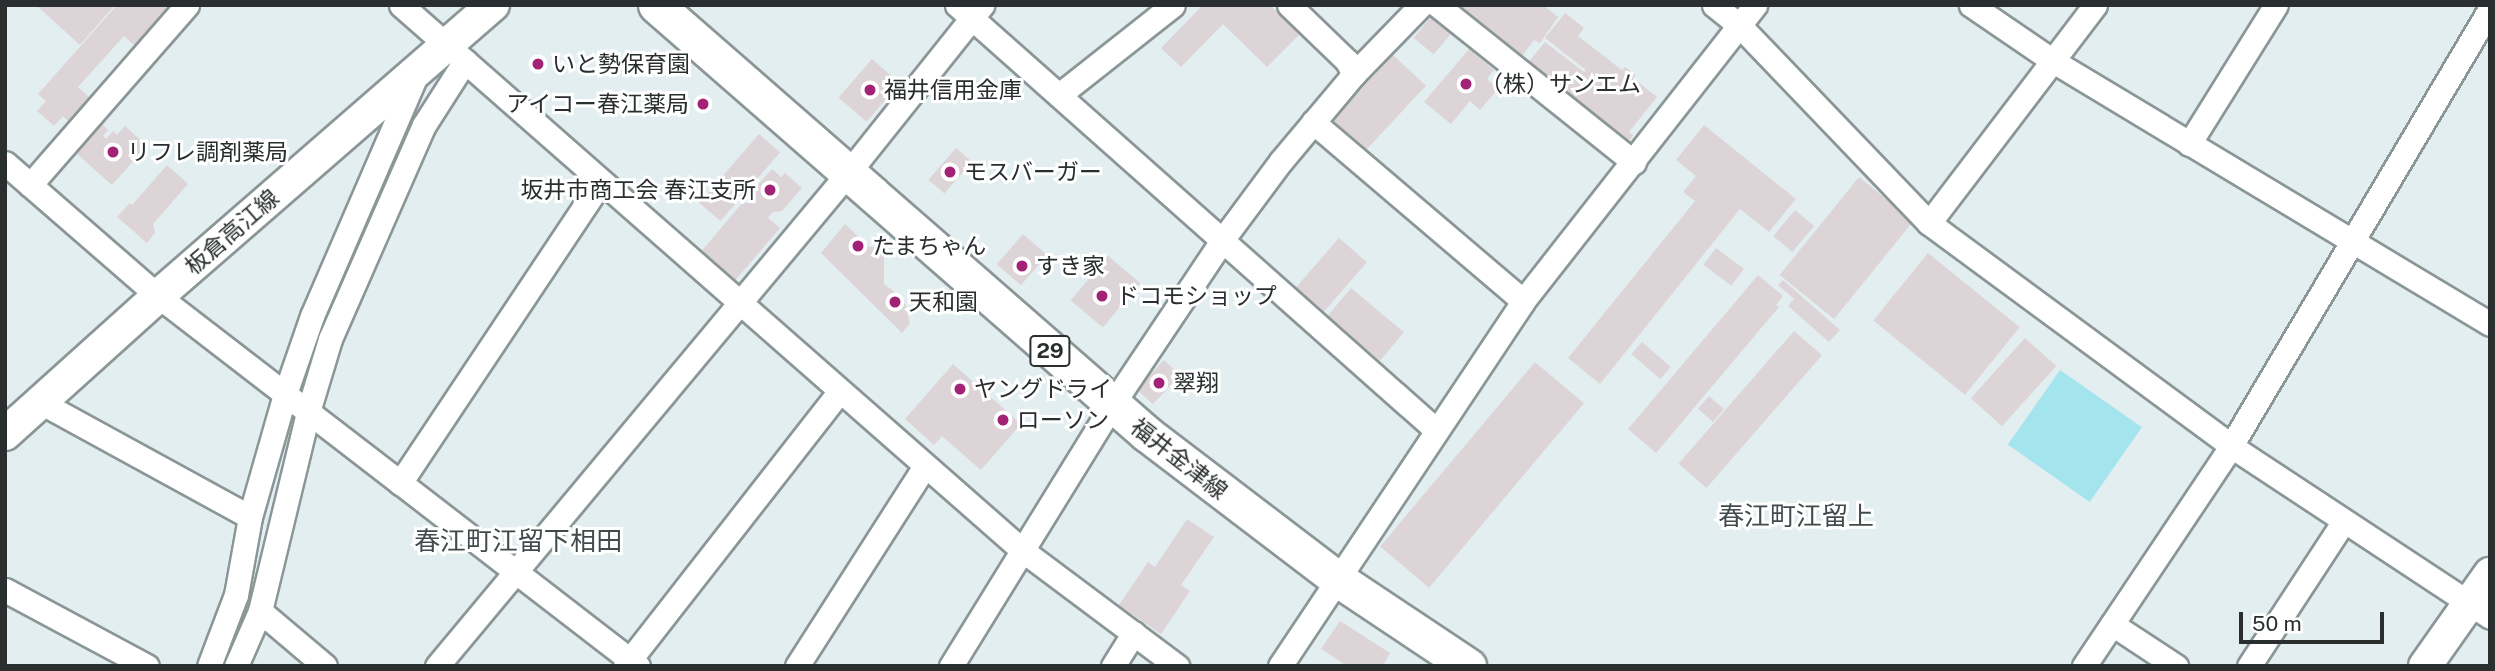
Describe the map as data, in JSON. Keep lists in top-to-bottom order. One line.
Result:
{"streets":{"main road":["板倉高江線","29","福井金津線"]},"districts":["春江町江留上","春江町江留下相田"],"places":["いと勢保育園","（株）サンエム","福井信用金庫","アイコー春江薬局","リフレ調剤薬局","モスバーガー","坂井市商工会 春江支所","たまちゃん","すき家","ドコモショップ","天和園","翠翔","ヤングドライ","ローソン"],"scale_bar":"50 m"}
